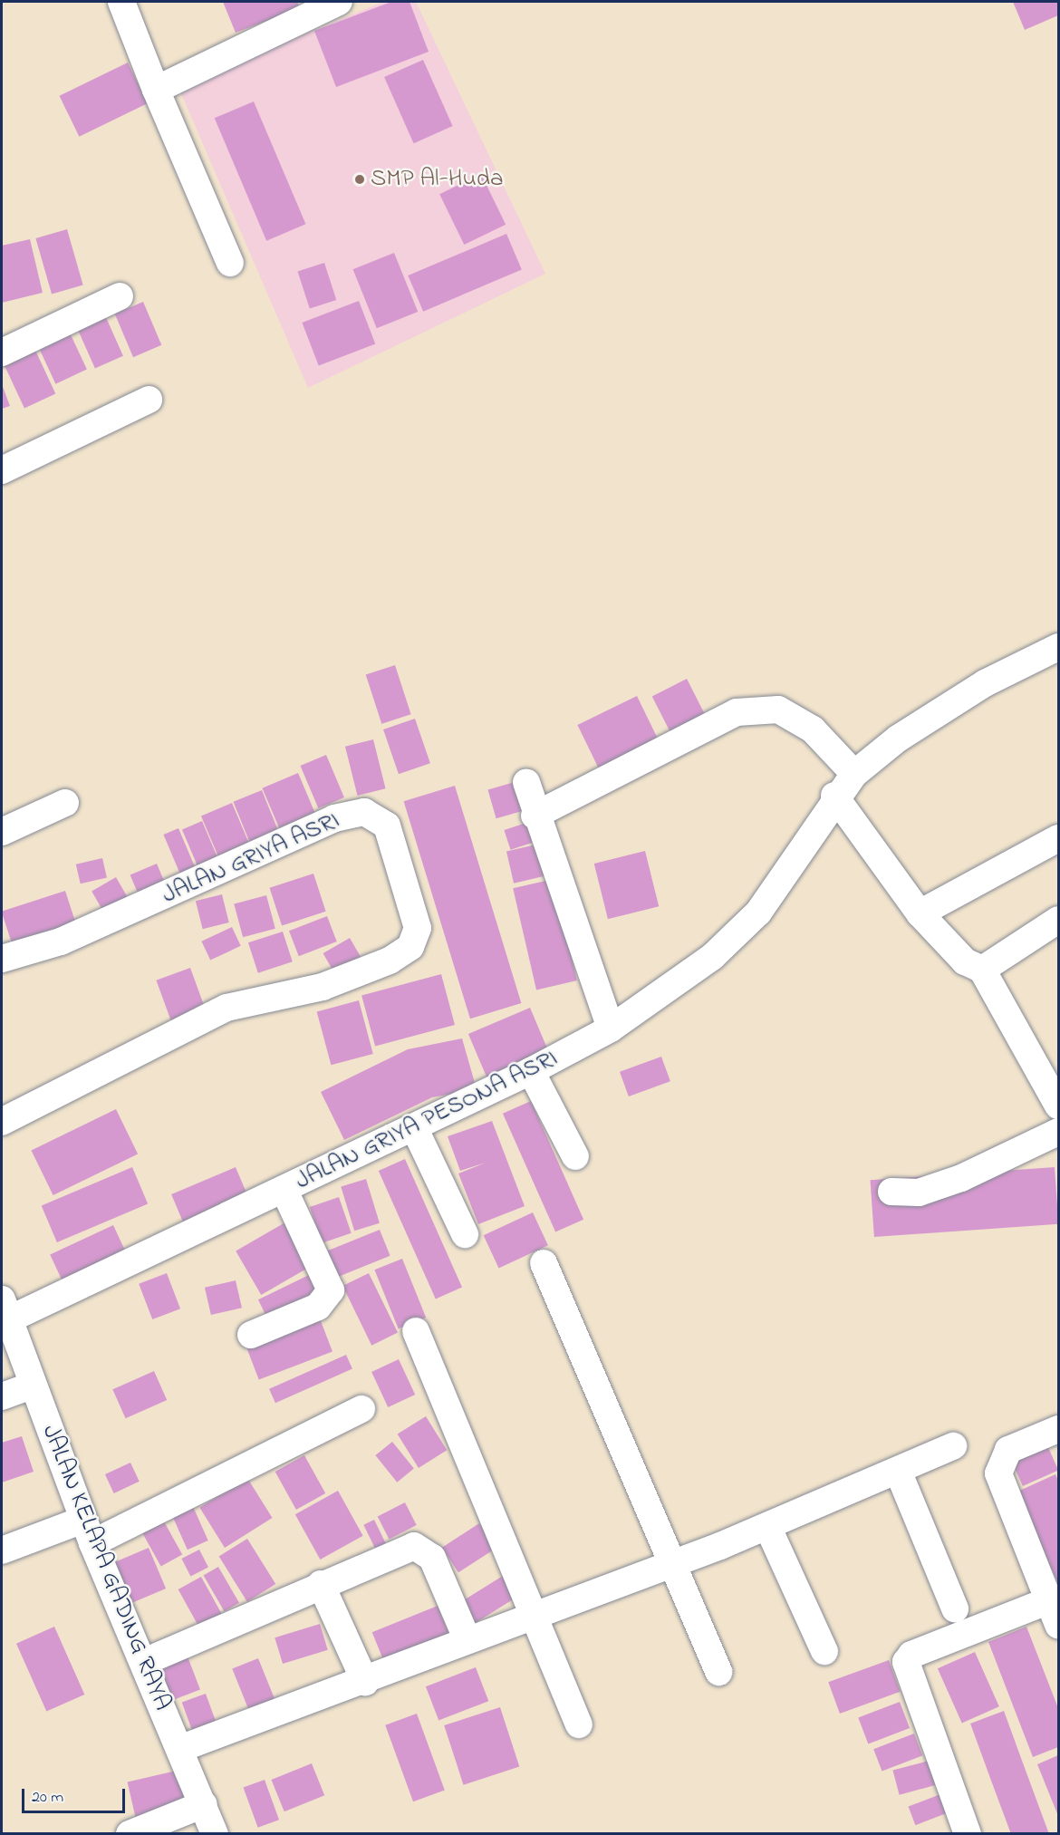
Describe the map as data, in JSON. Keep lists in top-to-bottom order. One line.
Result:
{"streets":{"street":["JALAN GRIYA ASRI","JALAN GRIYA PESONA ASRI","JALAN KELAPA GADING RAYA"]},"crossings":[["JALAN GRIYA PESONA ASRI","JALAN KELAPA GADING RAYA"]],"places":["SMP Al-Huda"],"scale_bar":"20 m"}
